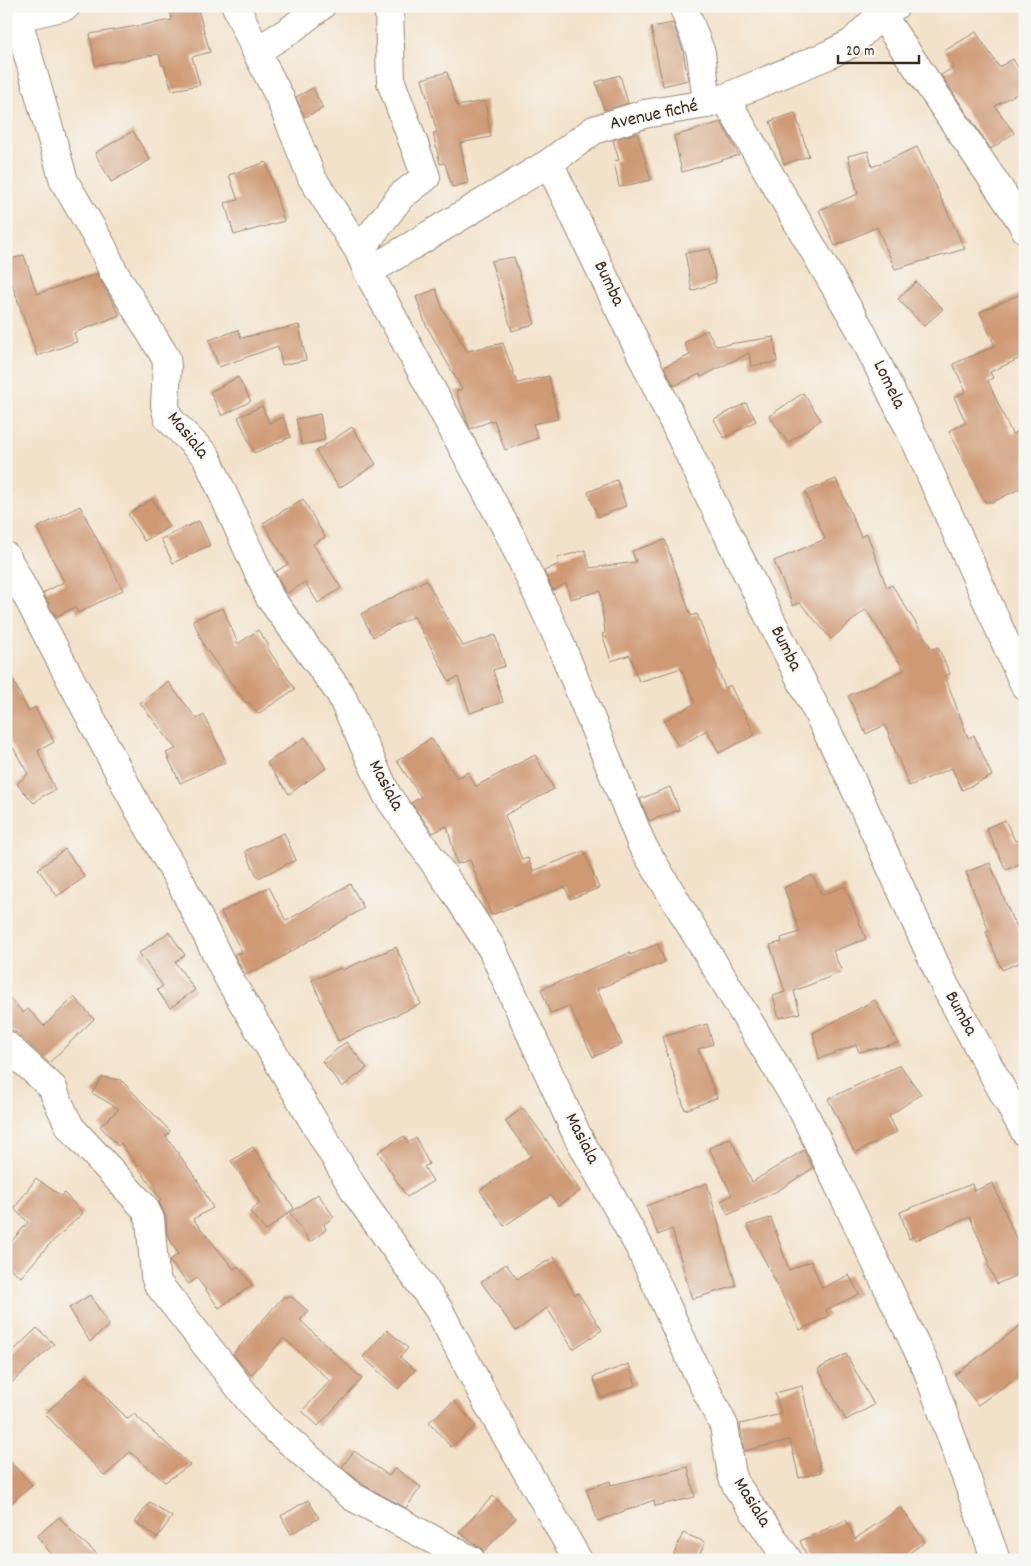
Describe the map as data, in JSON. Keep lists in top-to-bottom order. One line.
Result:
{"streets":{"street":["Avenue fiché","Bumba","Lomela","Masiala"]},"crossings":[["Avenue fiché","Bumba"],["Avenue fiché","Lomela"]],"scale_bar":"20 m"}
